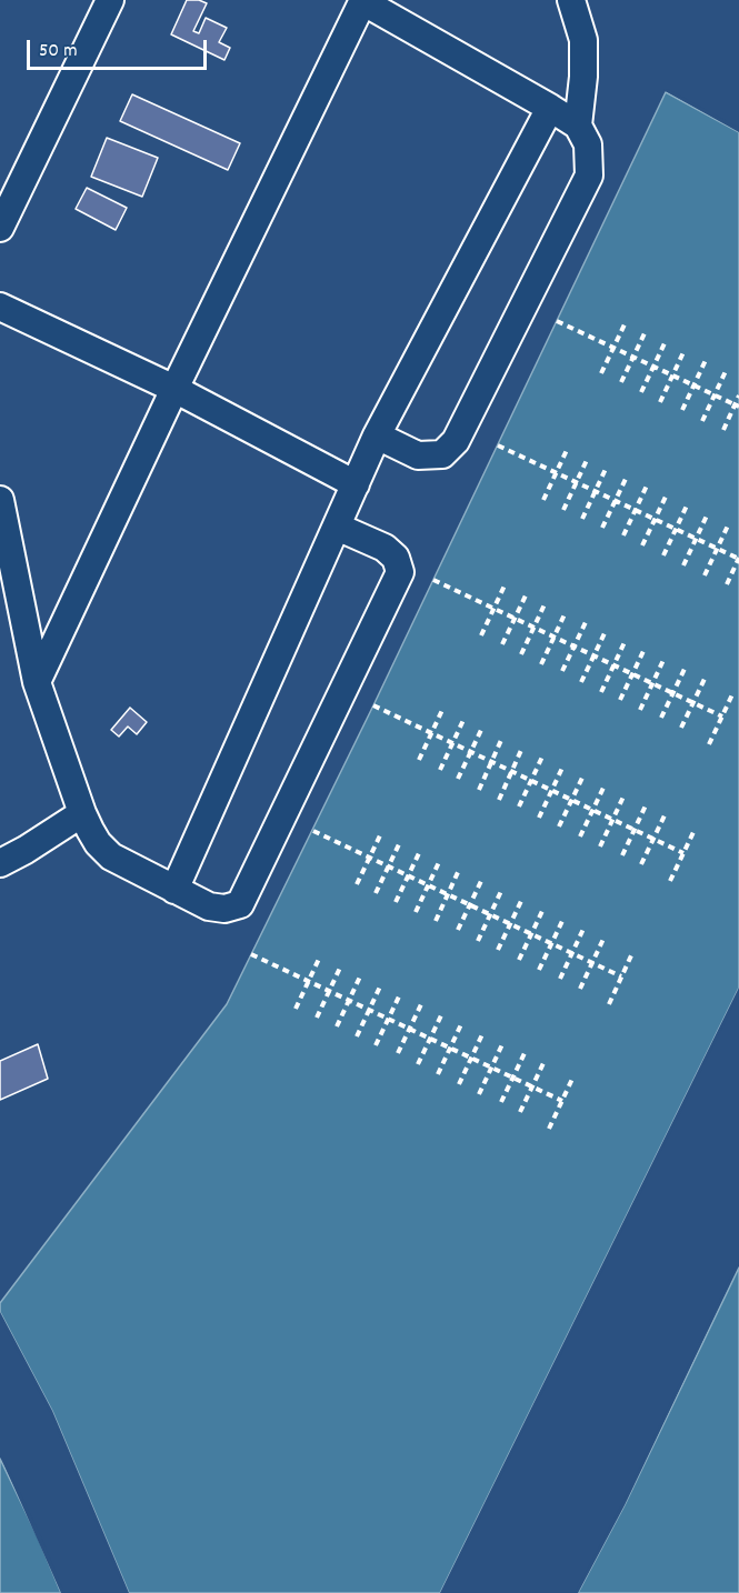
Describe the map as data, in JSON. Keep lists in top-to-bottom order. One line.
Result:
{"scale_bar":"50 m"}
